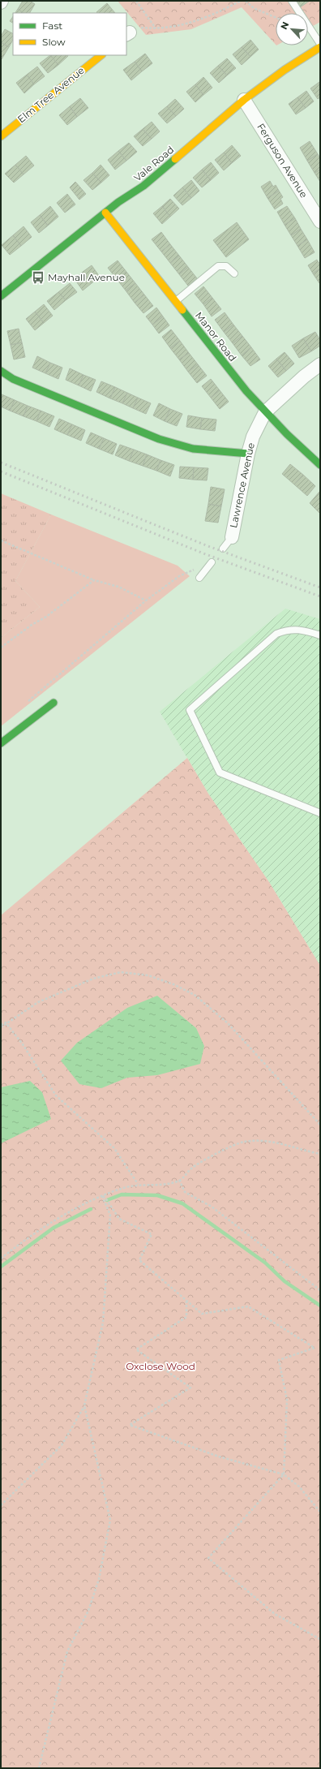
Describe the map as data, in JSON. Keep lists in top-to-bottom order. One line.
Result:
{"streets":{"street":["Elm Tree Avenue","Ferguson Avenue","Vale Road","Manor Road","Lawrence Avenue"]},"crossings":[["Ferguson Avenue","Vale Road"],["Vale Road","Manor Road"],["Manor Road","Lawrence Avenue"]],"parks":["Oxclose Wood"],"places":{"bus stop":["Mayhall Avenue"]},"legend":["Fast","Slow"],"north":"top left"}
